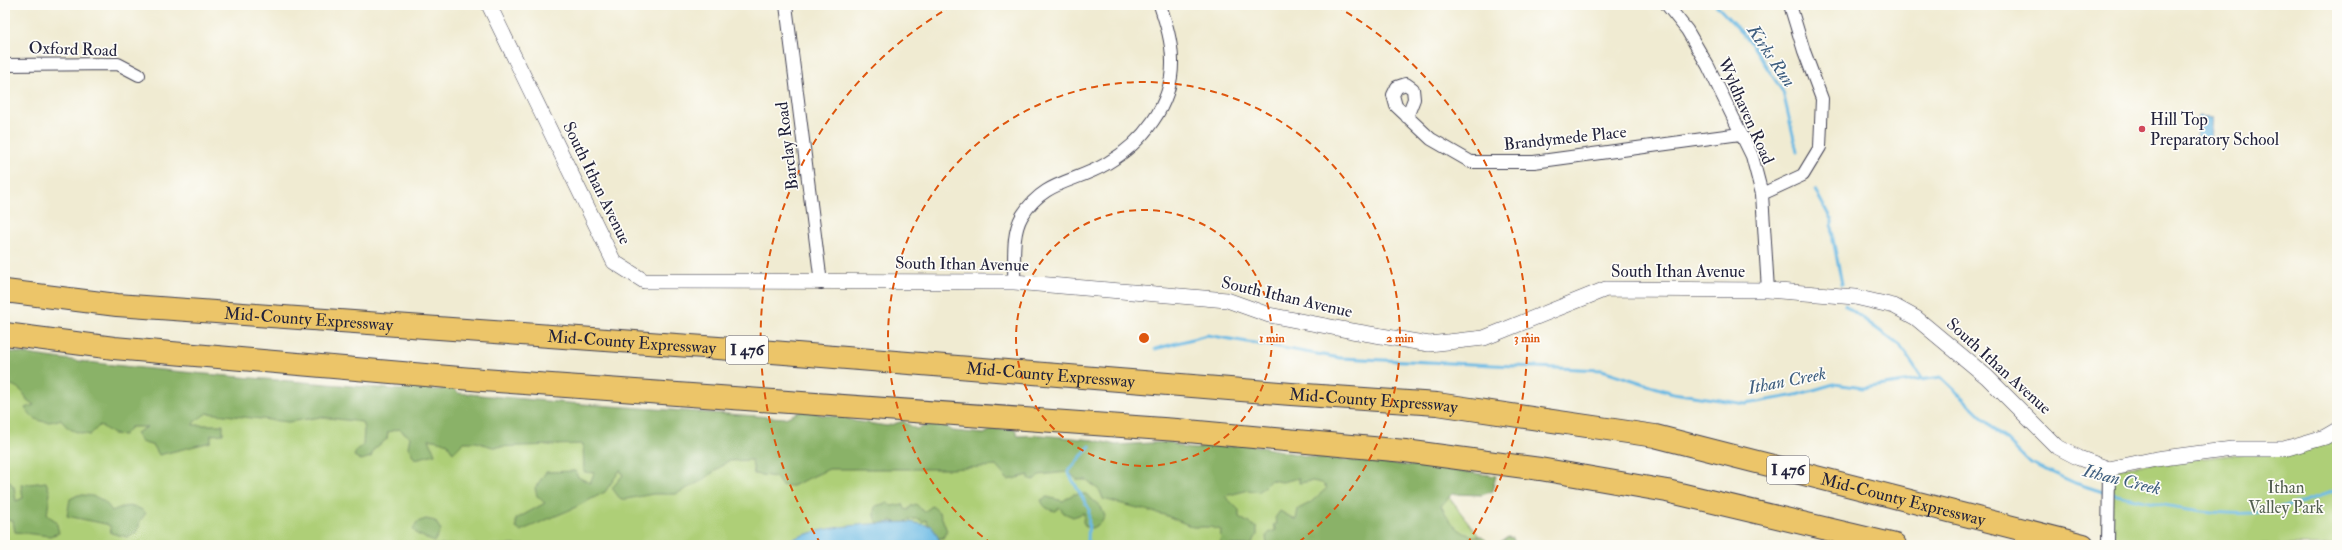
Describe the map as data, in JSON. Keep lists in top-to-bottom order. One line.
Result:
{"streets":{"highway":["Mid-County Expressway","I 476"],"street":["Oxford Road","Wyldhaven Road","Brandymede Place","Barclay Road","South Ithan Avenue"]},"crossings":[["Wyldhaven Road","Brandymede Place"],["Wyldhaven Road","South Ithan Avenue"],["Barclay Road","South Ithan Avenue"]],"water":["Kirks Run","Ithan Creek"],"parks":["Ithan Valley Park"],"places":["Hill Top Preparatory School"],"rings":["1 min","2 min","3 min"]}
